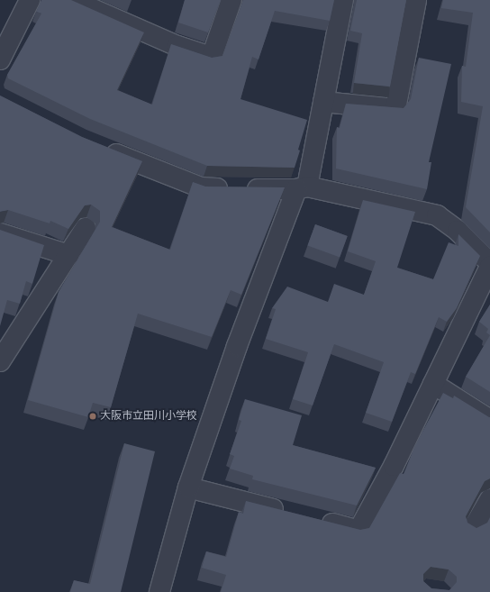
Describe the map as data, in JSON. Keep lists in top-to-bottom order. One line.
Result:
{"places":["大阪市立田川小学校"]}
